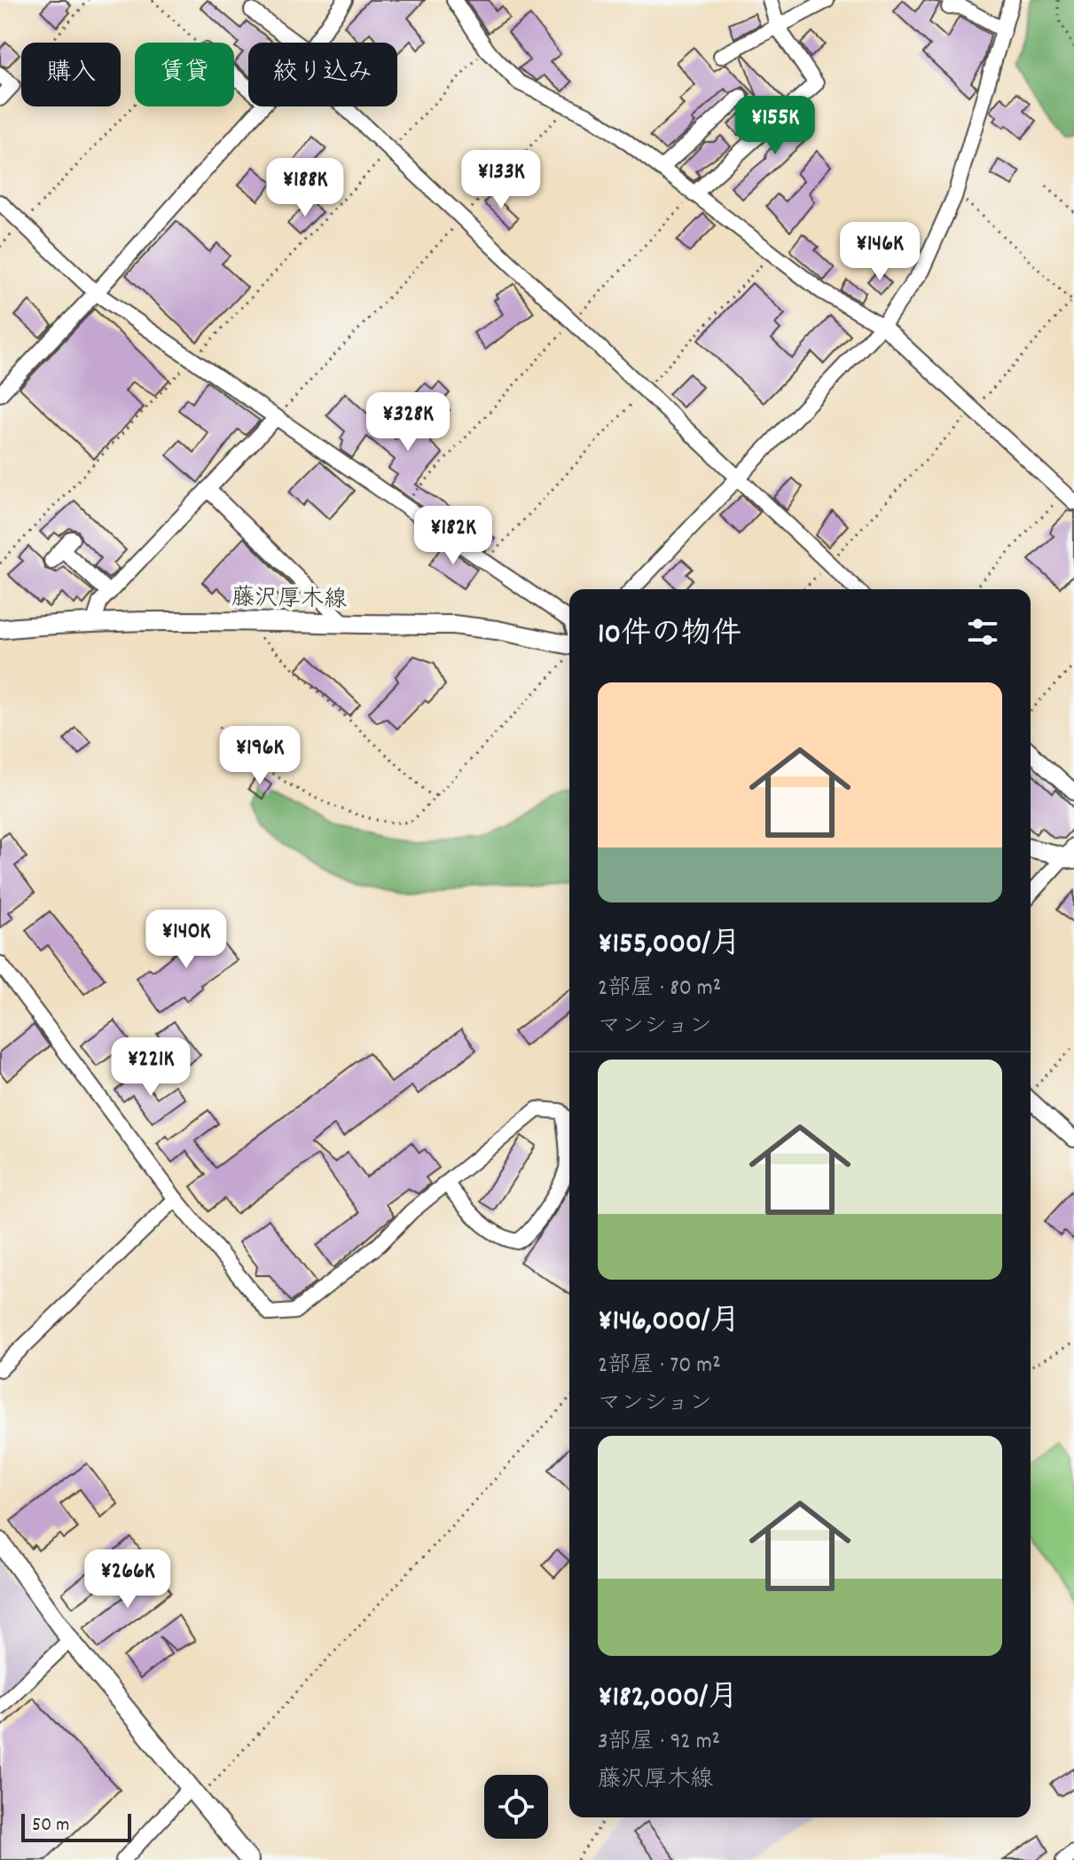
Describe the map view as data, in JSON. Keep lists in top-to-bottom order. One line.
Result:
{"streets":{"main road":["藤沢厚木線"]},"scale_bar":"50 m","page":{"chip":["購入","賃貸","絞り込み"],"price":["¥155K","¥133K","¥188K","¥146K","¥328K","¥182K","¥196K","¥140K","¥221K","¥266K"],"heading":"10件の物件","list":[{"name":"¥155,000/月","note":"2部屋 · 80 m² · マンション"},{"name":"¥146,000/月","note":"2部屋 · 70 m² · マンション"},{"name":"¥182,000/月","note":"3部屋 · 92 m² · 藤沢厚木線"}],"scale":"50 m"}}
